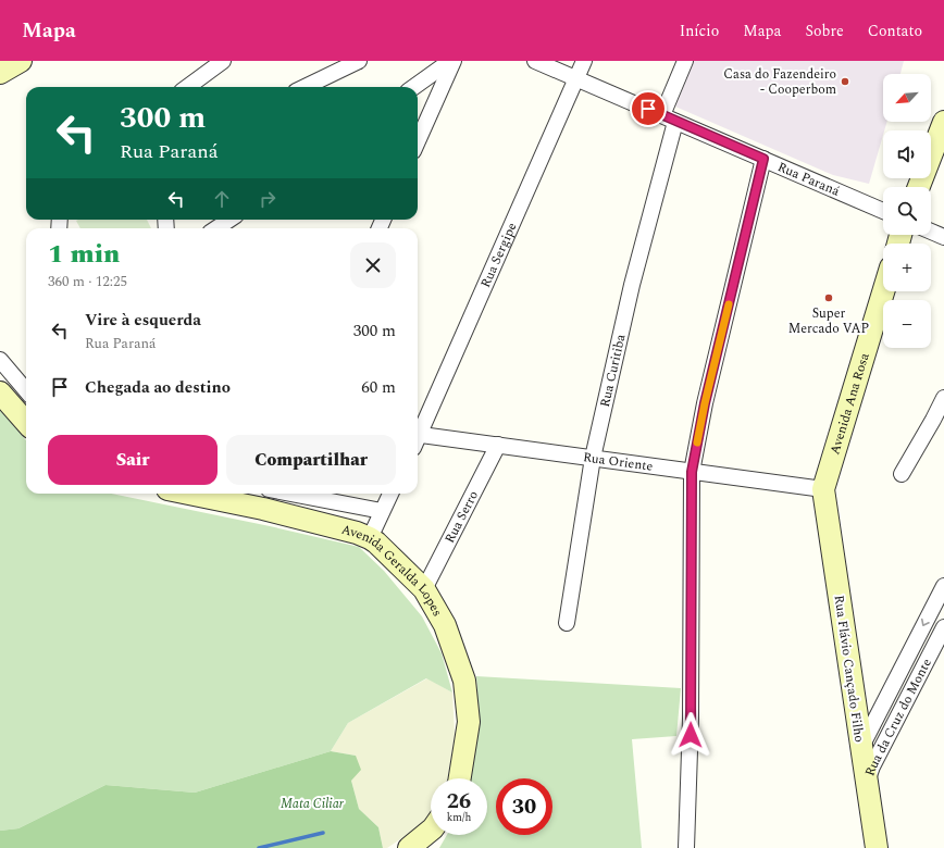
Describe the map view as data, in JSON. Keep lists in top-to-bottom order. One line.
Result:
{"streets":{"main road":["Avenida Ana Rosa","Avenida Geralda Lopes","Rua Flávio Cançado Filho"],"street":["Rua Paraná","Rua Sergipe","Rua Curitiba","Rua Oriente","Rua Serro","Rua da Cruz do Monte"]},"crossings":[["Rua Paraná","Rua Sergipe"],["Rua Paraná","Rua Curitiba"],["Rua Curitiba","Rua Oriente"],["Avenida Ana Rosa","Rua Oriente"],["Avenida Ana Rosa","Rua Flávio Cançado Filho"],["Rua Oriente","Rua Serro"],["Rua Oriente","Rua Flávio Cançado Filho"],["Rua Serro","Avenida Geralda Lopes"],["Rua Flávio Cançado Filho","Rua da Cruz do Monte"]],"parks":["Mata Ciliar"],"places":["Casa do Fazendeiro - Cooperbom","Super Mercado VAP"],"north":"bottom left","page":{"header":"Mapa","nav":["Início","Mapa","Sobre","Contato"],"map_buttons":["+","−"],"turn":["300 m","Rua Paraná"],"heading":["1 min","360 m · 12:25"],"list":[{"name":"Vire à esquerda","note":"Rua Paraná","value":"300 m"},{"name":"Chegada ao destino","value":"60 m"}],"buttons":["Sair","Compartilhar"],"speed":"26 km/h","limit":"30"}}
